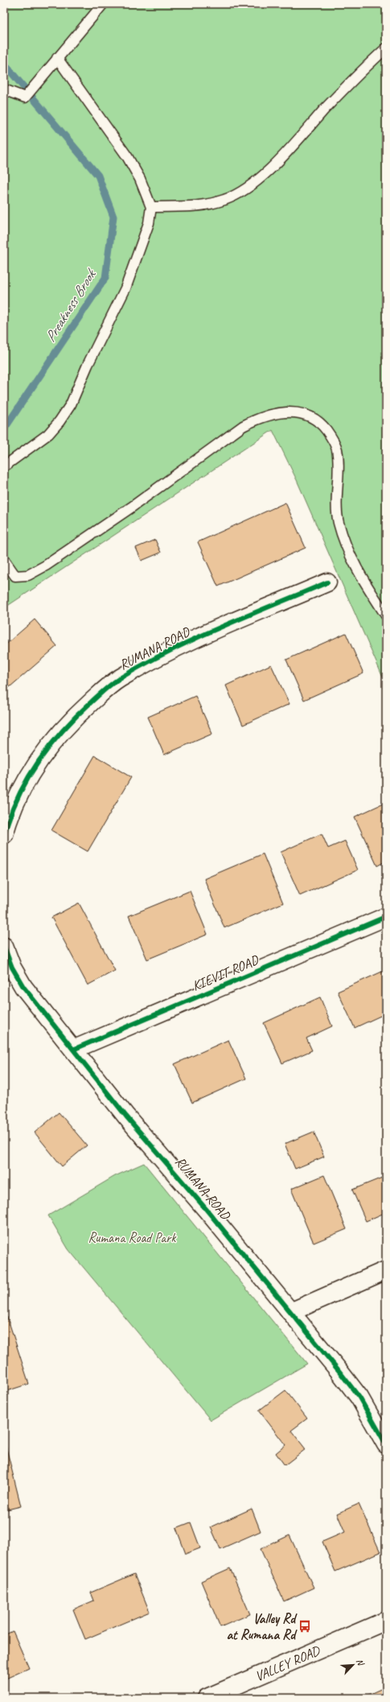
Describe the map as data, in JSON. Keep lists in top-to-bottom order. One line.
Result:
{"streets":{"street":["RUMANA ROAD","KIEVIT ROAD","VALLEY ROAD"]},"crossings":[["RUMANA ROAD","KIEVIT ROAD"]],"water":["Preakness Brook"],"parks":["Rumana Road Park"],"places":{"bus stop":["Valley Rd at Rumana Rd"]},"north":"top right"}
